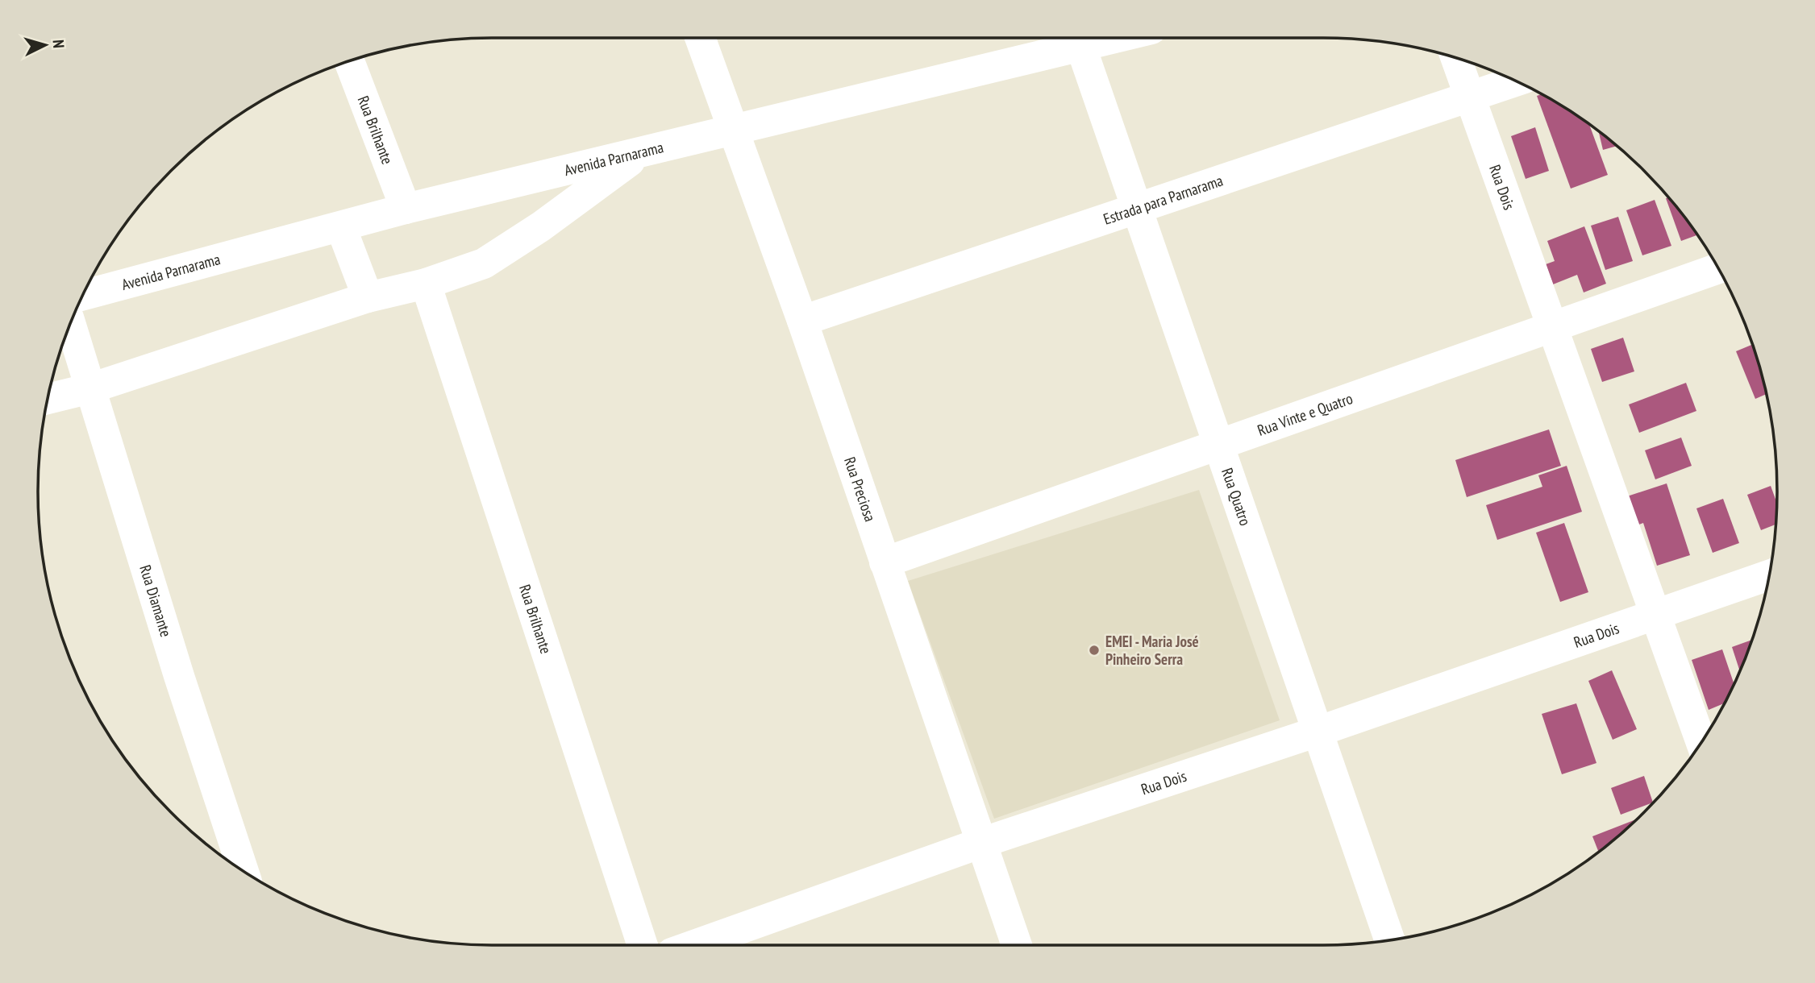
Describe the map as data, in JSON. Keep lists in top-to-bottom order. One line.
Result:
{"streets":{"street":["Rua Brilhante","Avenida Parnarama","Rua Dois","Estrada para Parnarama","Rua Vinte e Quatro","Rua Preciosa","Rua Quatro","Rua Diamante"]},"crossings":[["Rua Brilhante","Avenida Parnarama"],["Avenida Parnarama","Rua Preciosa"],["Avenida Parnarama","Rua Quatro"],["Rua Dois","Estrada para Parnarama"],["Rua Dois","Rua Vinte e Quatro"],["Rua Dois","Rua Preciosa"],["Rua Dois","Rua Quatro"],["Estrada para Parnarama","Rua Preciosa"],["Estrada para Parnarama","Rua Quatro"],["Rua Vinte e Quatro","Rua Preciosa"],["Rua Vinte e Quatro","Rua Quatro"]],"places":["EMEI - Maria José Pinheiro Serra"],"north":"right"}
